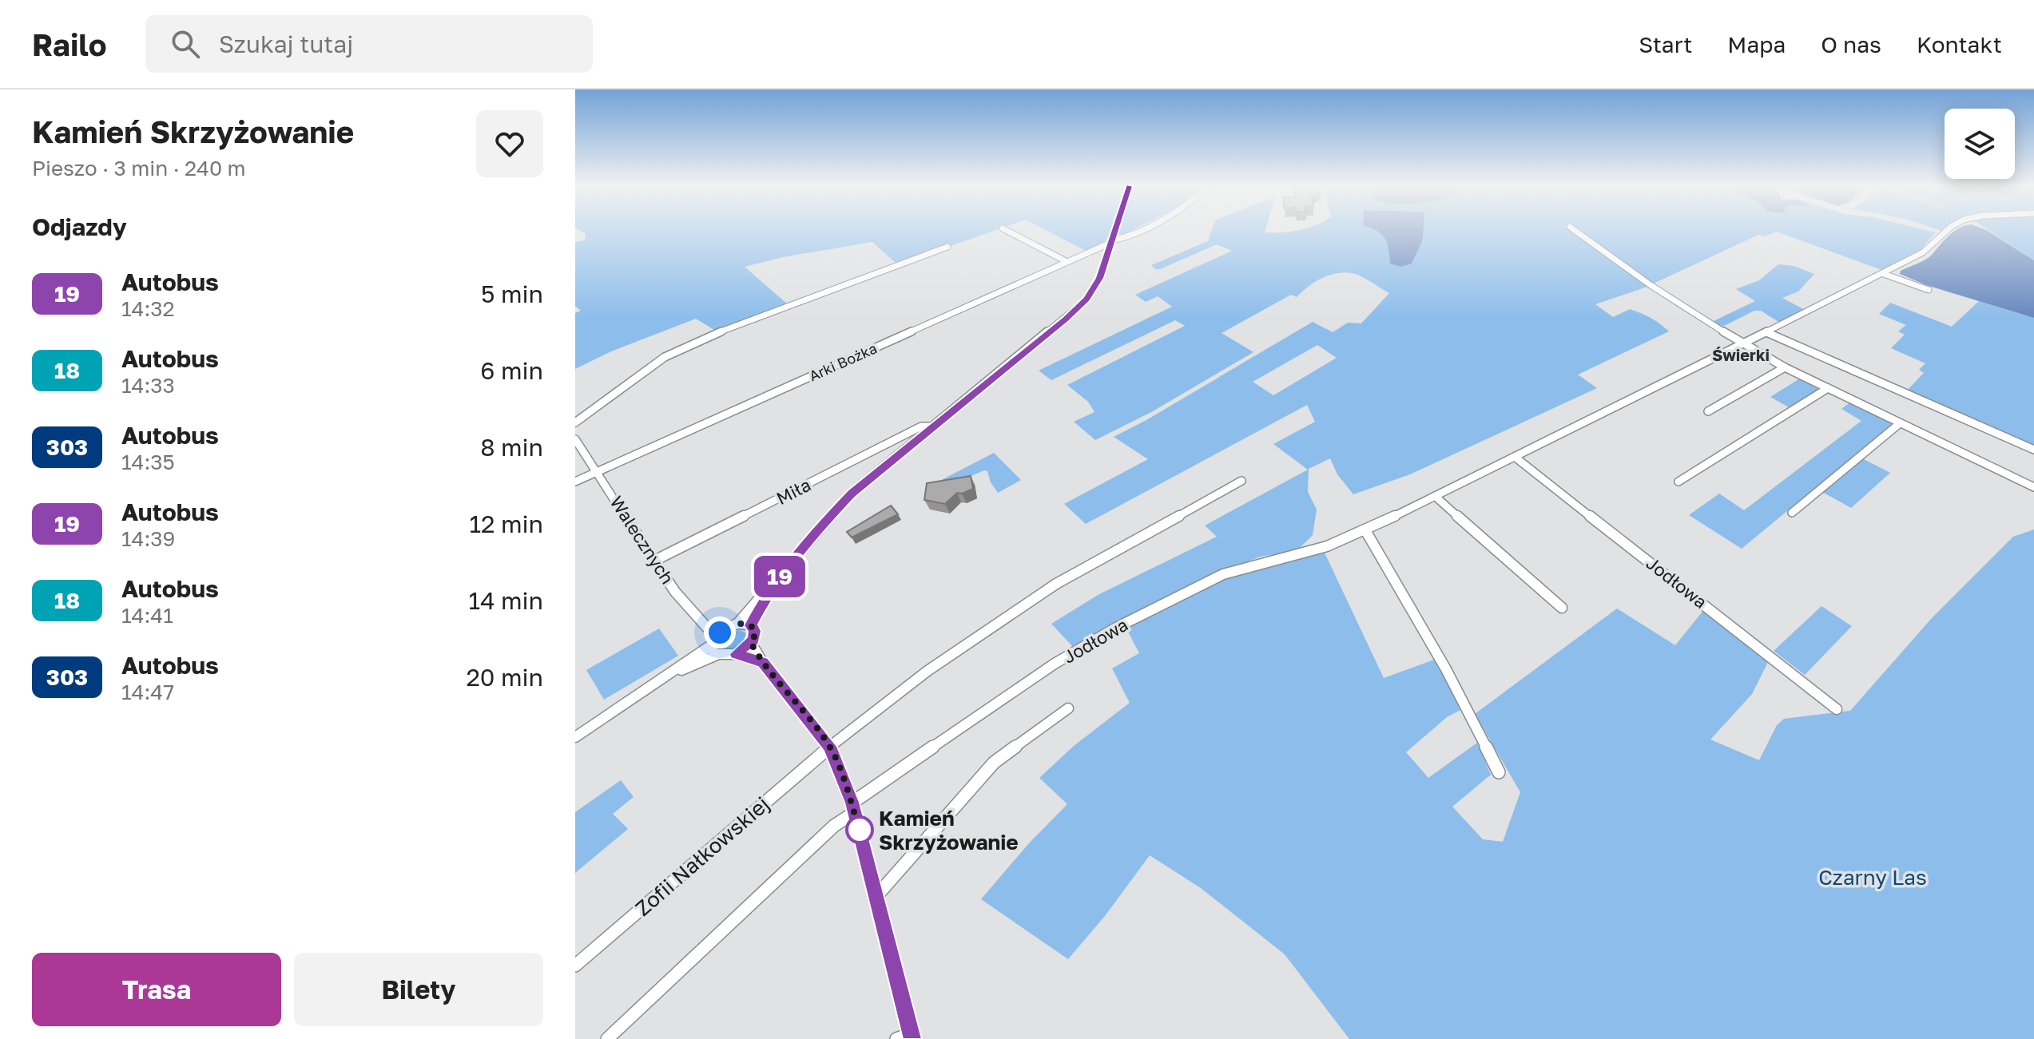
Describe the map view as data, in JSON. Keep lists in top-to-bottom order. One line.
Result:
{"streets":{"street":["Arki Bożka","Miła","Walecznych","Jodłowa","Zofii Nałkowskiej"]},"crossings":[["Arki Bożka","Walecznych"],["Miła","Walecznych"]],"districts":["Świerki"],"parks":["Czarny Las"],"places":["Kamień Skrzyżowanie"],"lines":["bus line 19"],"page":{"header":"Railo","search":"Szukaj tutaj","nav":["Start","Mapa","O nas","Kontakt"],"heading":[["Kamień Skrzyżowanie","Pieszo · 3 min · 240 m"],"Odjazdy"],"on_map":"19","list":[{"mark":"19","name":"Autobus","note":"14:32","value":"5 min"},{"mark":"18","name":"Autobus","note":"14:33","value":"6 min"},{"mark":"303","name":"Autobus","note":"14:35","value":"8 min"},{"mark":"19","name":"Autobus","note":"14:39","value":"12 min"},{"mark":"18","name":"Autobus","note":"14:41","value":"14 min"},{"mark":"303","name":"Autobus","note":"14:47","value":"20 min"}],"buttons":["Trasa","Bilety"]}}
